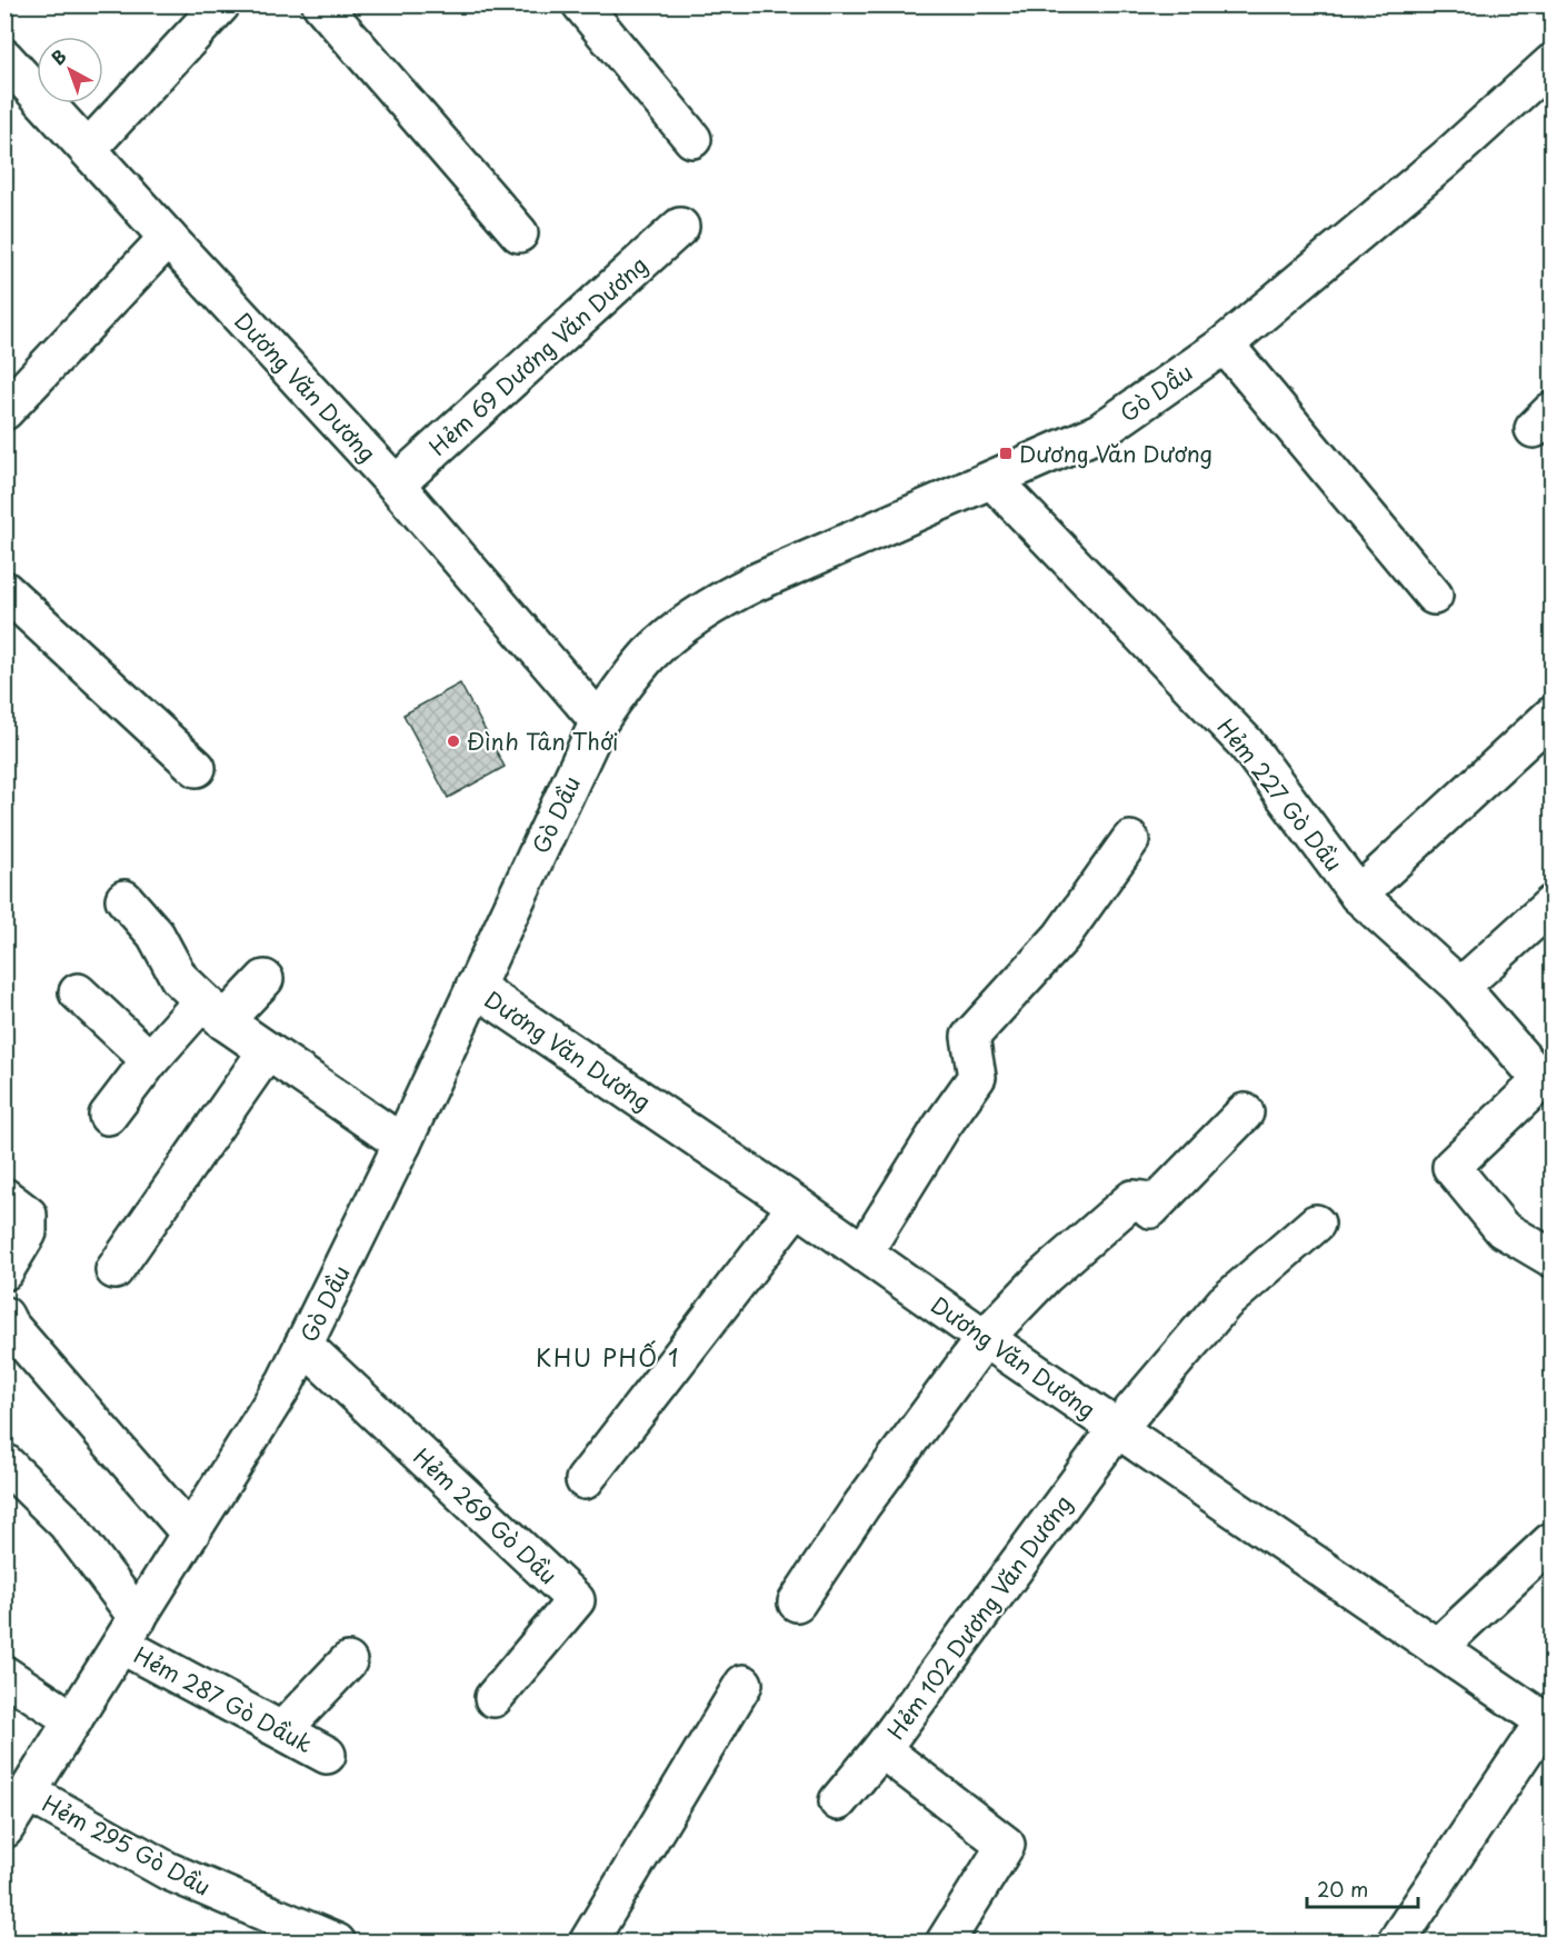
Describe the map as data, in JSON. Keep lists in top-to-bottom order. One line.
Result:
{"streets":{"street":["Hẻm 69 Dương Văn Dương","Dương Văn Dương","Gò Dầu","Hẻm 227 Gò Dầu","Hẻm 269 Gò Dầu","Hẻm 102 Dương Văn Dương","Hẻm 287 Gò Dầuk","Hẻm 295 Gò Dầu"]},"crossings":[["Hẻm 69 Dương Văn Dương","Dương Văn Dương"],["Dương Văn Dương","Gò Dầu"],["Dương Văn Dương","Hẻm 102 Dương Văn Dương"],["Gò Dầu","Hẻm 227 Gò Dầu"],["Gò Dầu","Hẻm 269 Gò Dầu"],["Gò Dầu","Hẻm 287 Gò Dầuk"],["Gò Dầu","Hẻm 295 Gò Dầu"]],"districts":["KHU PHỐ 1"],"places":{"transit":["Dương Văn Dương"],"other":["Đình Tân Thới"]},"scale_bar":"20 m","north":"top left"}
